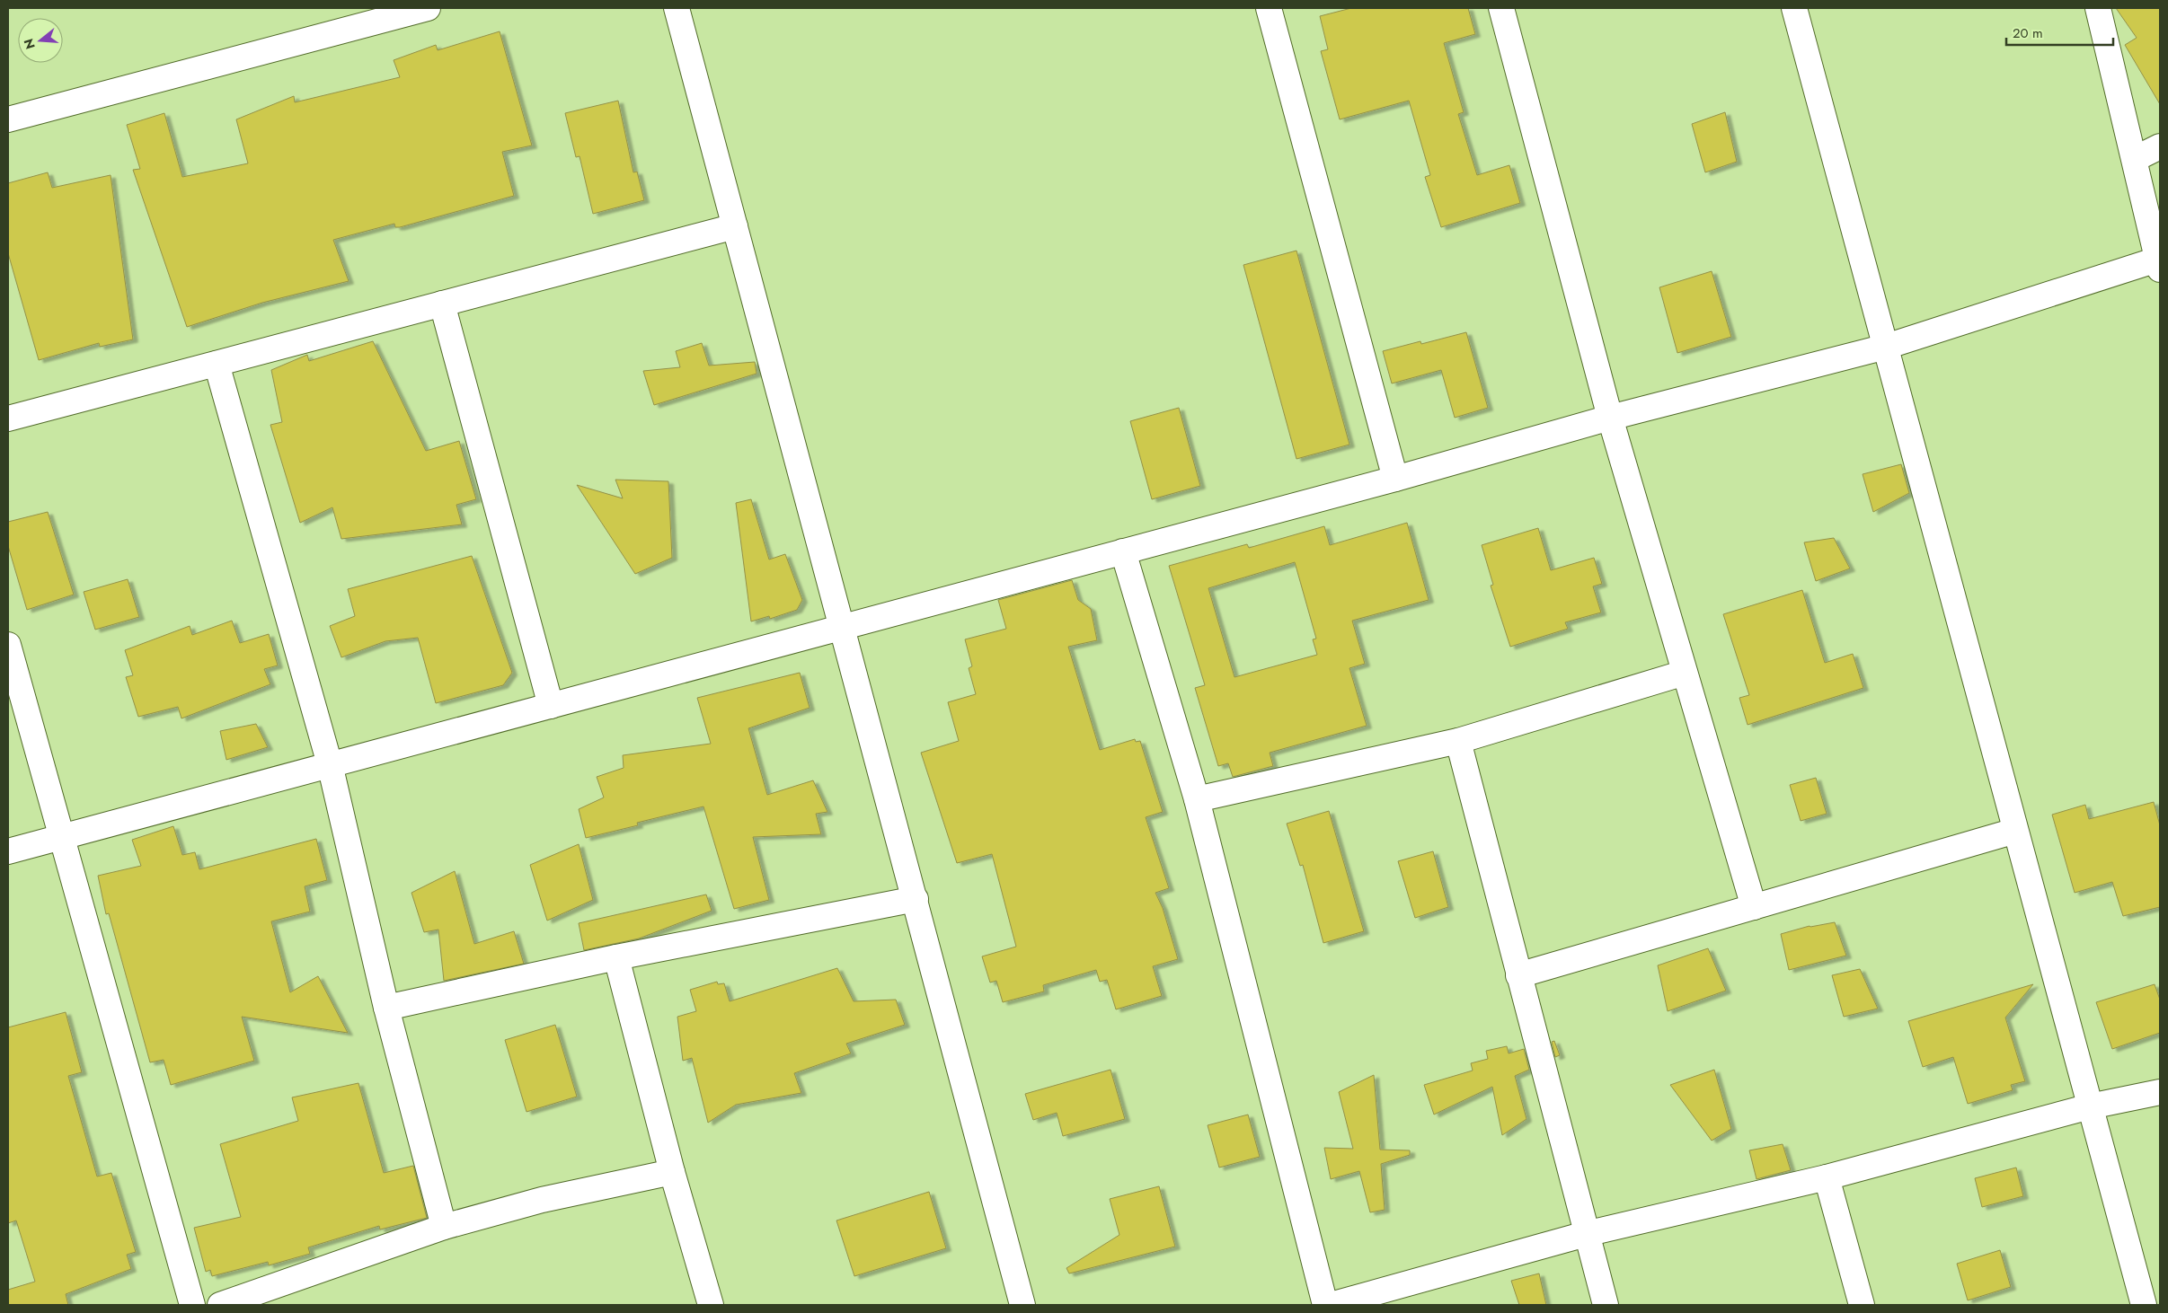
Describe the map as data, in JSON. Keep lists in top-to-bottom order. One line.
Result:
{"scale_bar":"20 m","north":"left"}
